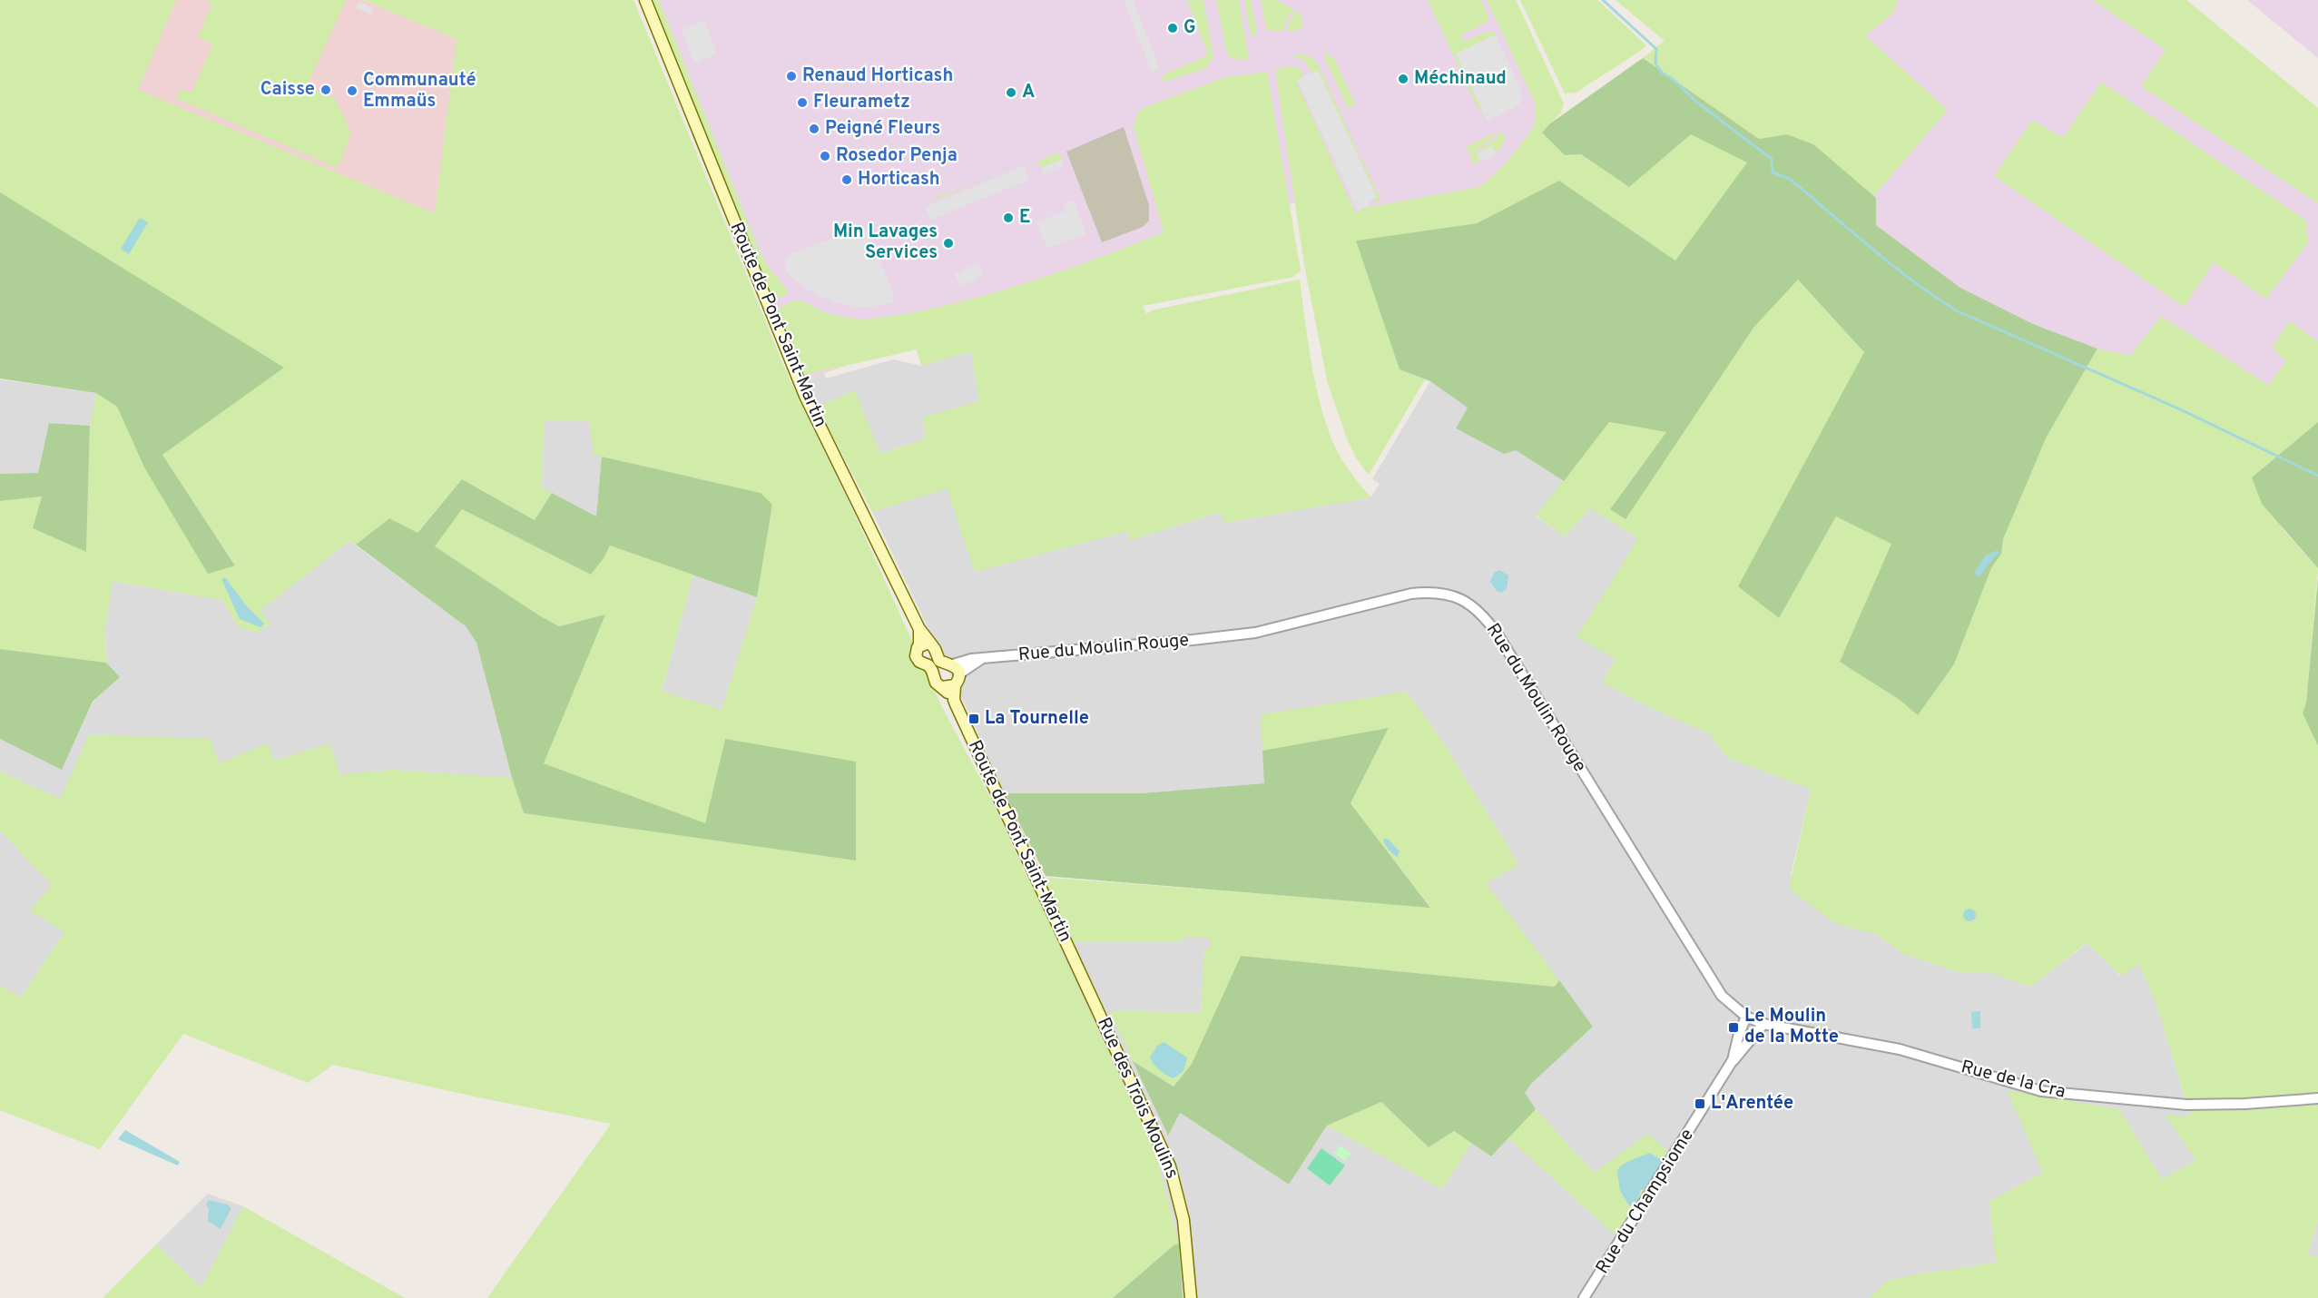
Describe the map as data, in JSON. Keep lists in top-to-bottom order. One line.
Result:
{"streets":{"main road":["Route de Pont Saint-Martin","Rue des Trois Moulins"],"street":["Rue du Moulin Rouge","Rue de la Cra","Rue du Champsiome"]},"crossings":[["Route de Pont Saint-Martin","Rue du Moulin Rouge"],["Route de Pont Saint-Martin","Rue des Trois Moulins"],["Rue du Moulin Rouge","Rue de la Cra"],["Rue du Moulin Rouge","Rue du Champsiome"],["Rue de la Cra","Rue du Champsiome"]],"places":{"other":["G","Renaud Horticash","Méchinaud","Caisse","Communauté Emmaüs","A","Fleurametz","Peigné Fleurs","Rosedor Penja","Horticash","E","Min Lavages Services"],"transit":["La Tournelle","Le Moulin de la Motte","L'Arentée"]}}
